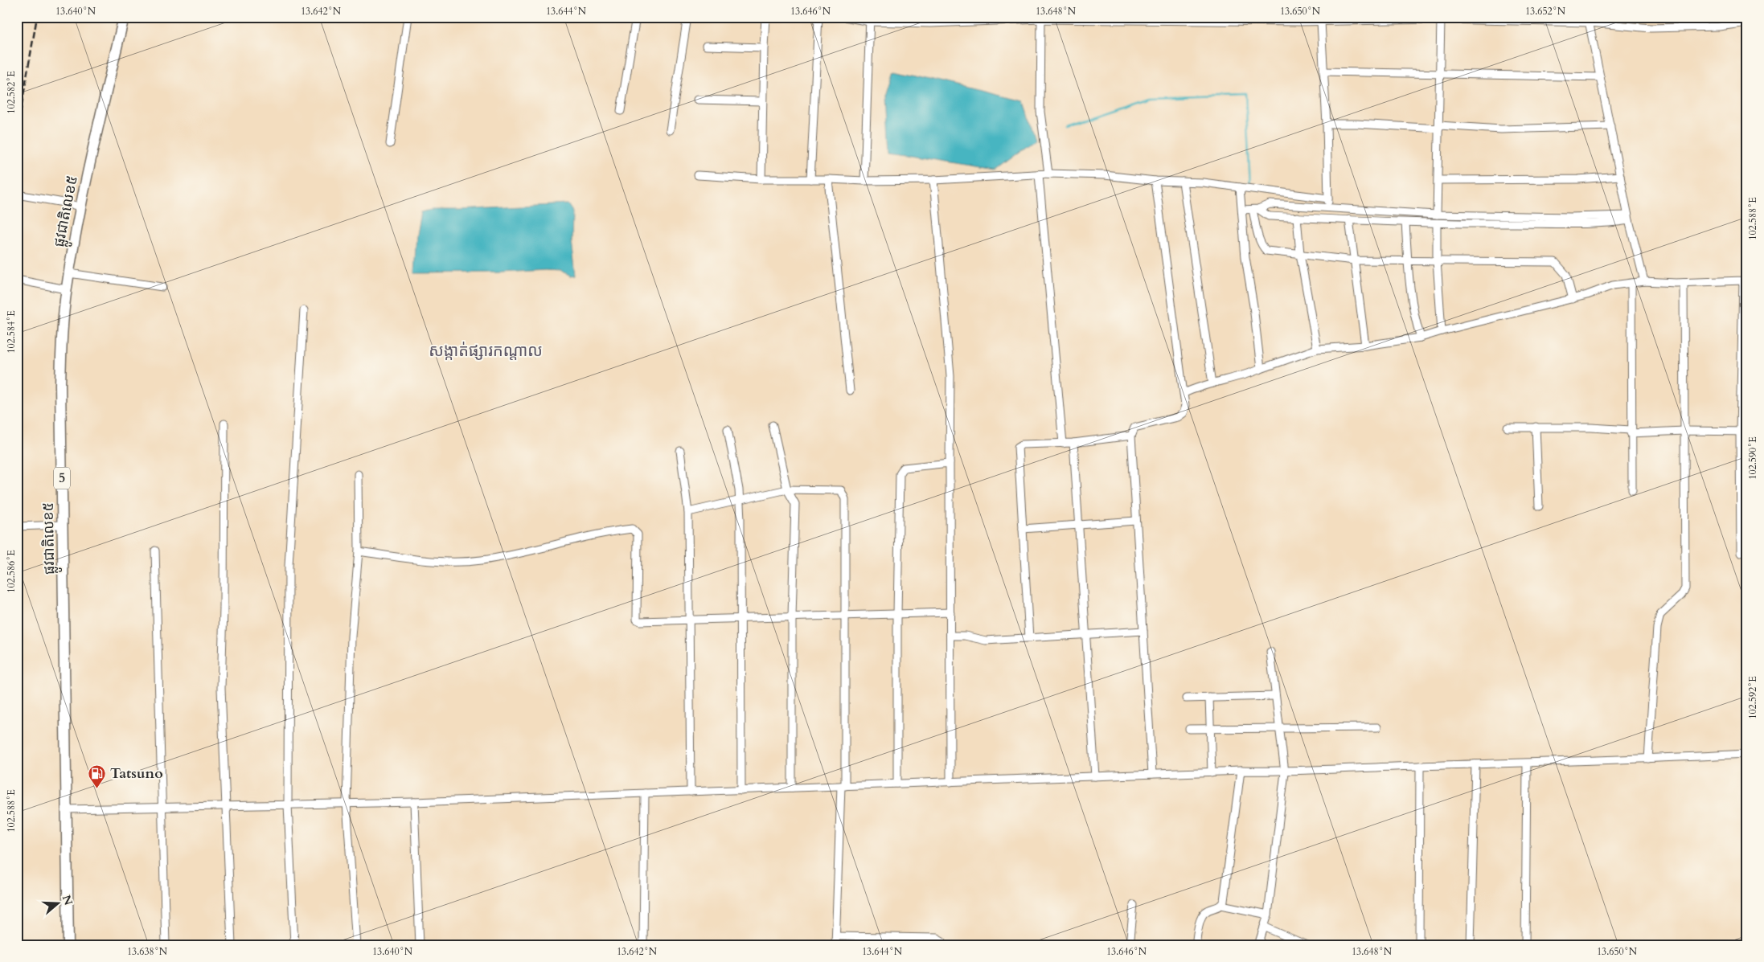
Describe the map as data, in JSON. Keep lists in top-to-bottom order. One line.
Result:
{"streets":{"highway":["ផ្លូវជាតិលេខ៥","5"]},"districts":["សង្កាត់ផ្សារកណ្ដាល"],"places":{"fuel station":["Tatsuno"]},"north":"right","coordinates":["13.640°N","13.642°N","13.644°N","13.646°N","13.648°N","13.650°N","13.652°N","102.582°E","102.588°E","102.584°E","102.590°E","102.586°E","102.592°E","13.638°N"]}
